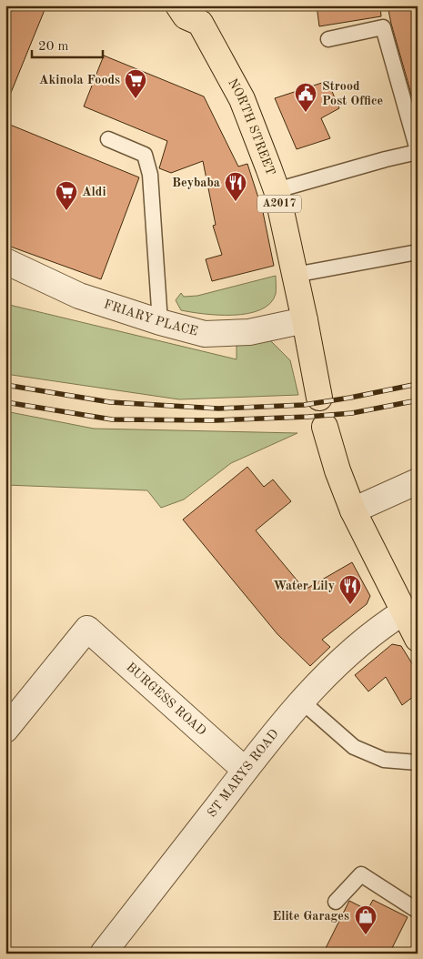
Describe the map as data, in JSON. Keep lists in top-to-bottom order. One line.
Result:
{"streets":{"main road":["NORTH STREET","A2017"],"street":["FRIARY PLACE","BURGESS ROAD","ST MARYS ROAD"]},"crossings":[["NORTH STREET","FRIARY PLACE"],["BURGESS ROAD","ST MARYS ROAD"]],"places":{"supermarket":["Akinola Foods","Aldi"],"public building":["Strood Post Office"],"restaurant":["Beybaba","Water Lily"],"shop":["Elite Garages"]},"scale_bar":"20 m"}
